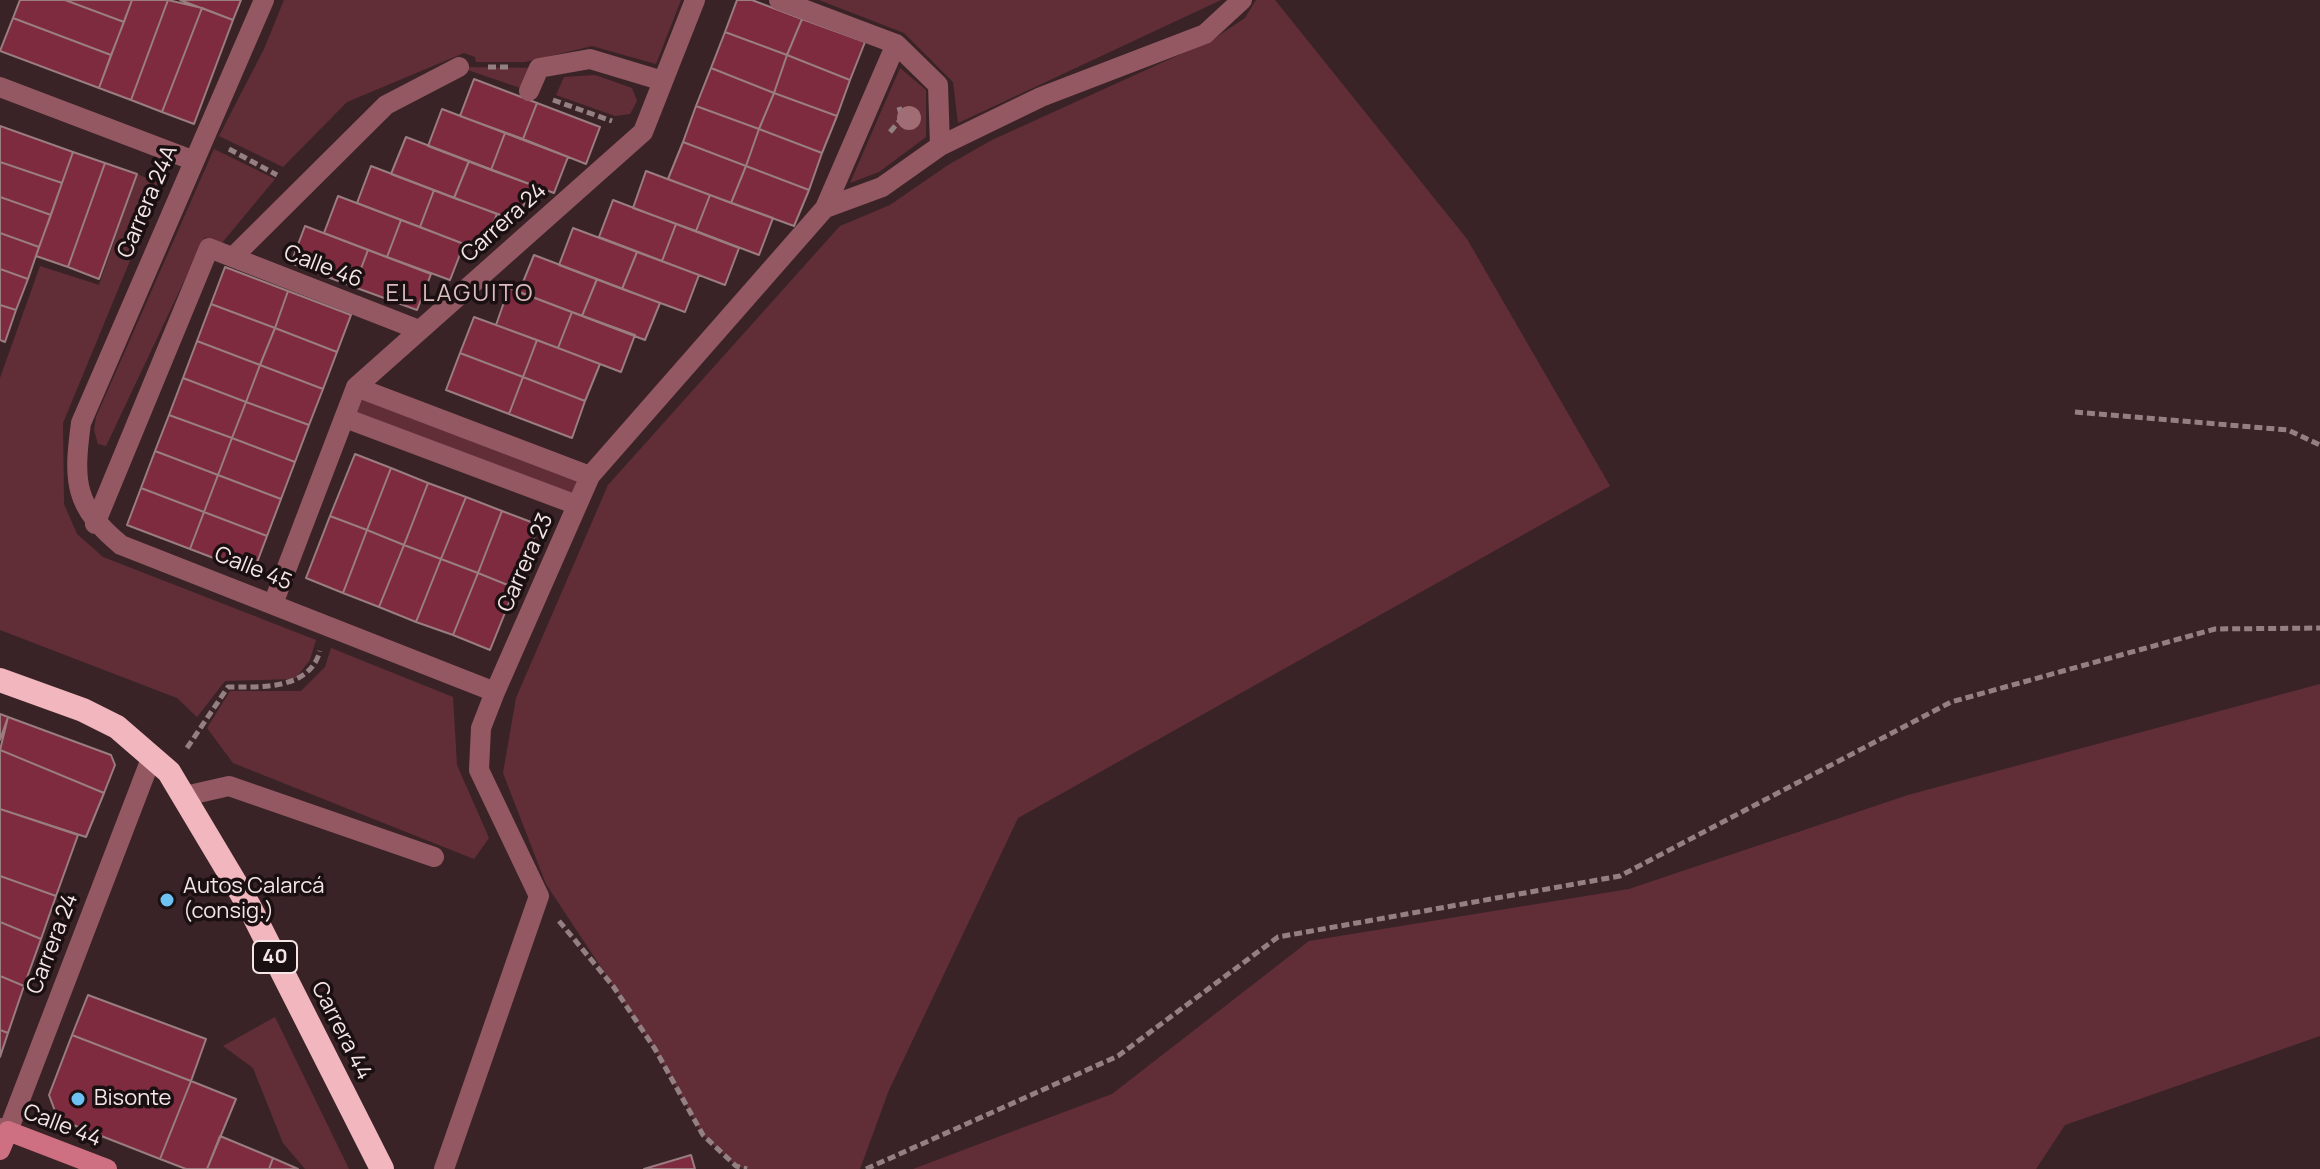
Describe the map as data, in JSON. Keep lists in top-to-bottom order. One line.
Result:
{"streets":{"highway":["40","Carrera 44"],"main road":["Carrera 24","Calle 44"],"street":["Carrera 24A","Calle 46","Carrera 23","Calle 45"]},"crossings":[["Carrera 24A","Calle 45"],["Carrera 24","Calle 46"],["Carrera 24","Calle 45"],["Carrera 24","40"],["Carrera 24","Carrera 44"],["Carrera 24","Calle 44"],["Calle 46","Calle 45"],["Carrera 23","Calle 45"],["40","Carrera 44"]],"districts":["EL LAGUITO"],"places":["Autos Calarcá (consig.)","Bisonte"]}
